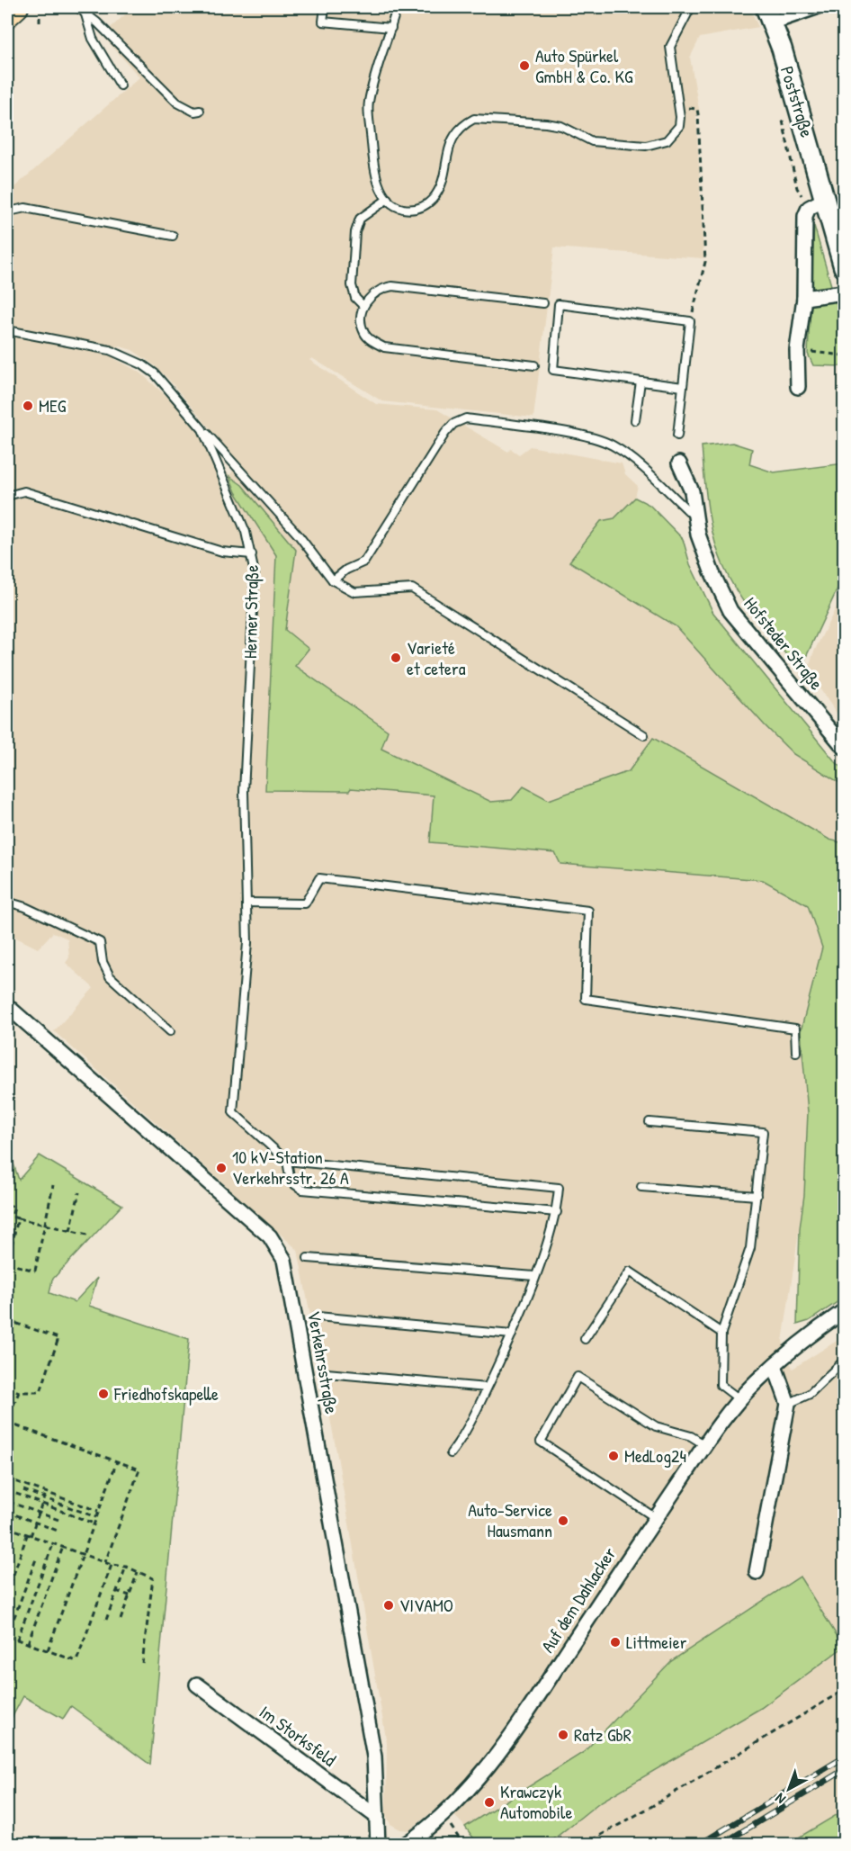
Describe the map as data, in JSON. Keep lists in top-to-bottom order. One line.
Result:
{"streets":{"street":["Poststraße","Hofsteder Straße","Verkehrsstraße","Auf dem Dahlacker","Im Storksfeld"],"lane":["Herner Straße"]},"crossings":[["Verkehrsstraße","Im Storksfeld"]],"places":["Auto Spürkel GmbH & Co. KG","MEG","Varieté et cetera","10 kV-Station Verkehrsstr. 26 A","Friedhofskapelle","MedLog24","Auto-Service Hausmann","VIVAMO","Littmeier","Ratz GbR","Krawczyk Automobile"],"north":"bottom left"}
